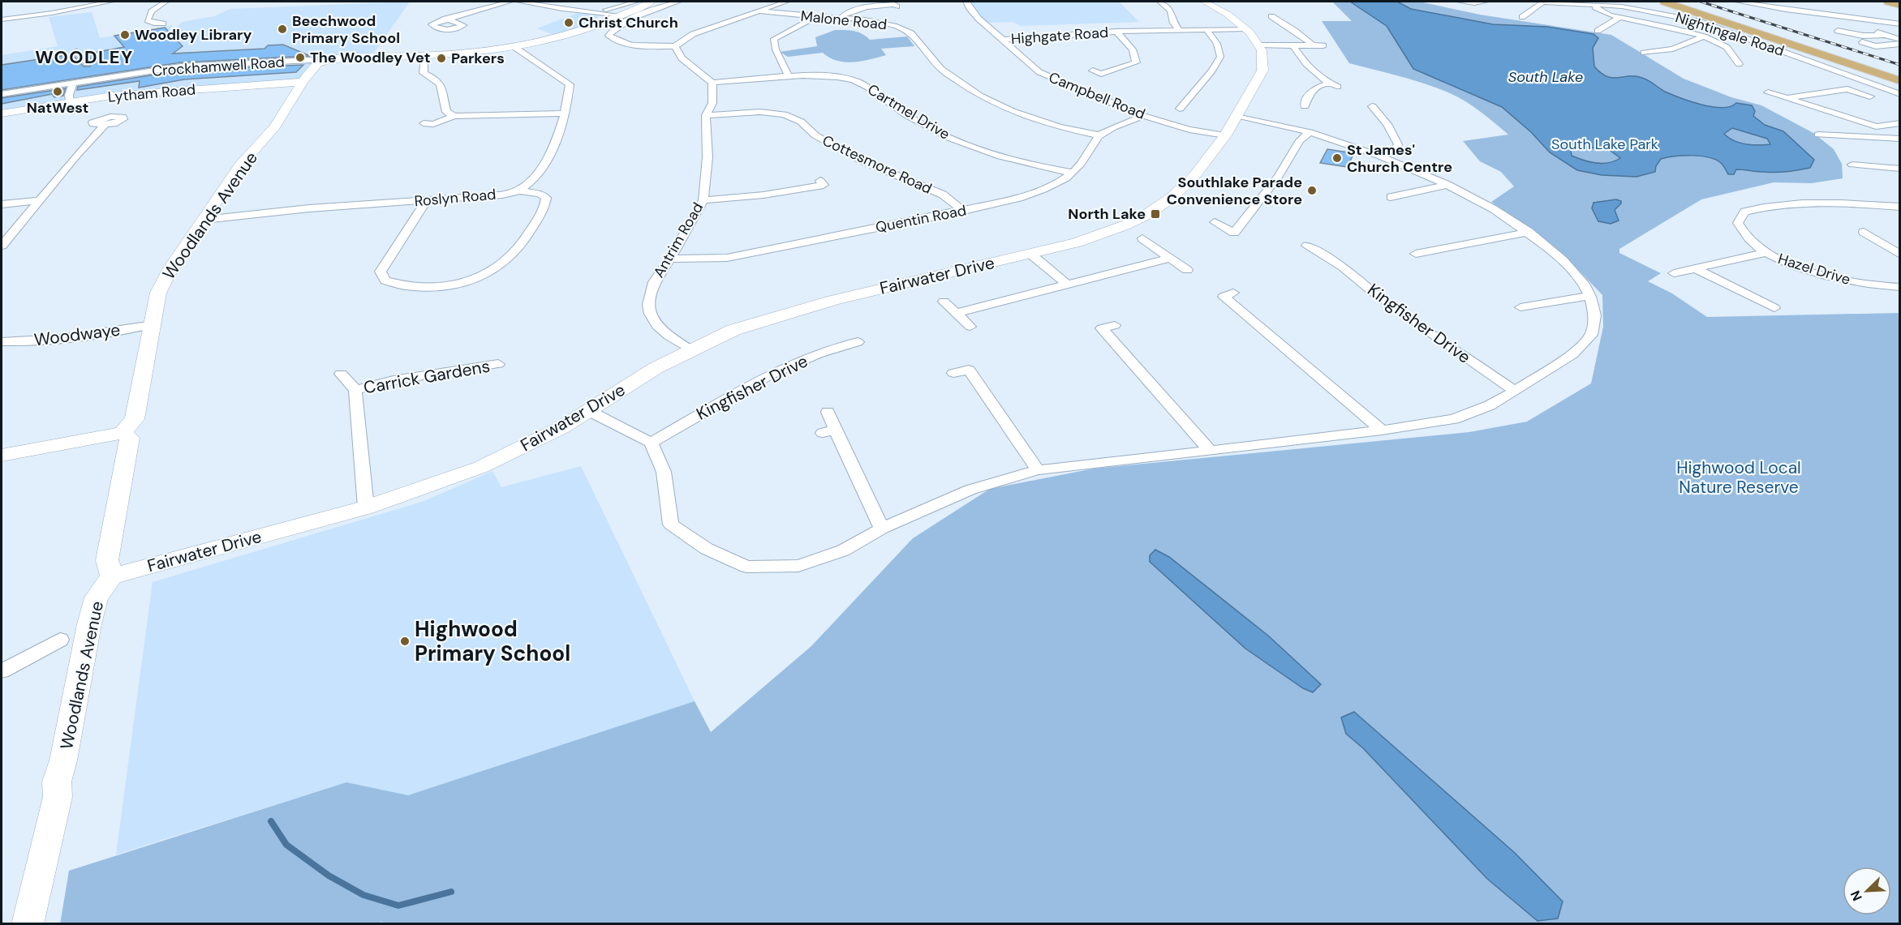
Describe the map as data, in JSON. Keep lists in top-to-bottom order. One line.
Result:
{"streets":{"street":["Malone Road","Nightingale Road","Highgate Road","Crockhamwell Road","Lytham Road","Campbell Road","Cartmel Drive","Cottesmore Road","Roslyn Road","Woodlands Avenue","Quentin Road","Antrim Road","Hazel Drive","Fairwater Drive","Kingfisher Drive","Woodwaye","Carrick Gardens"]},"crossings":[["Malone Road","Quentin Road"],["Highgate Road","Campbell Road"],["Crockhamwell Road","Roslyn Road"],["Crockhamwell Road","Woodlands Avenue"],["Lytham Road","Woodlands Avenue"],["Campbell Road","Fairwater Drive"],["Cartmel Drive","Quentin Road"],["Cartmel Drive","Antrim Road"],["Cottesmore Road","Quentin Road"],["Cottesmore Road","Antrim Road"],["Roslyn Road","Woodlands Avenue"],["Woodlands Avenue","Fairwater Drive"],["Woodlands Avenue","Woodwaye"],["Quentin Road","Antrim Road"],["Antrim Road","Fairwater Drive"],["Fairwater Drive","Carrick Gardens"]],"districts":["WOODLEY"],"water":["South Lake"],"parks":["South Lake Park","Highwood Local Nature Reserve"],"places":{"other":["Christ Church","Beechwood Primary School","Woodley Library","The Woodley Vet","Parkers","NatWest","St James' Church Centre","Southlake Parade Convenience Store","Highwood Primary School"],"transit":["North Lake"]},"north":"bottom left"}
